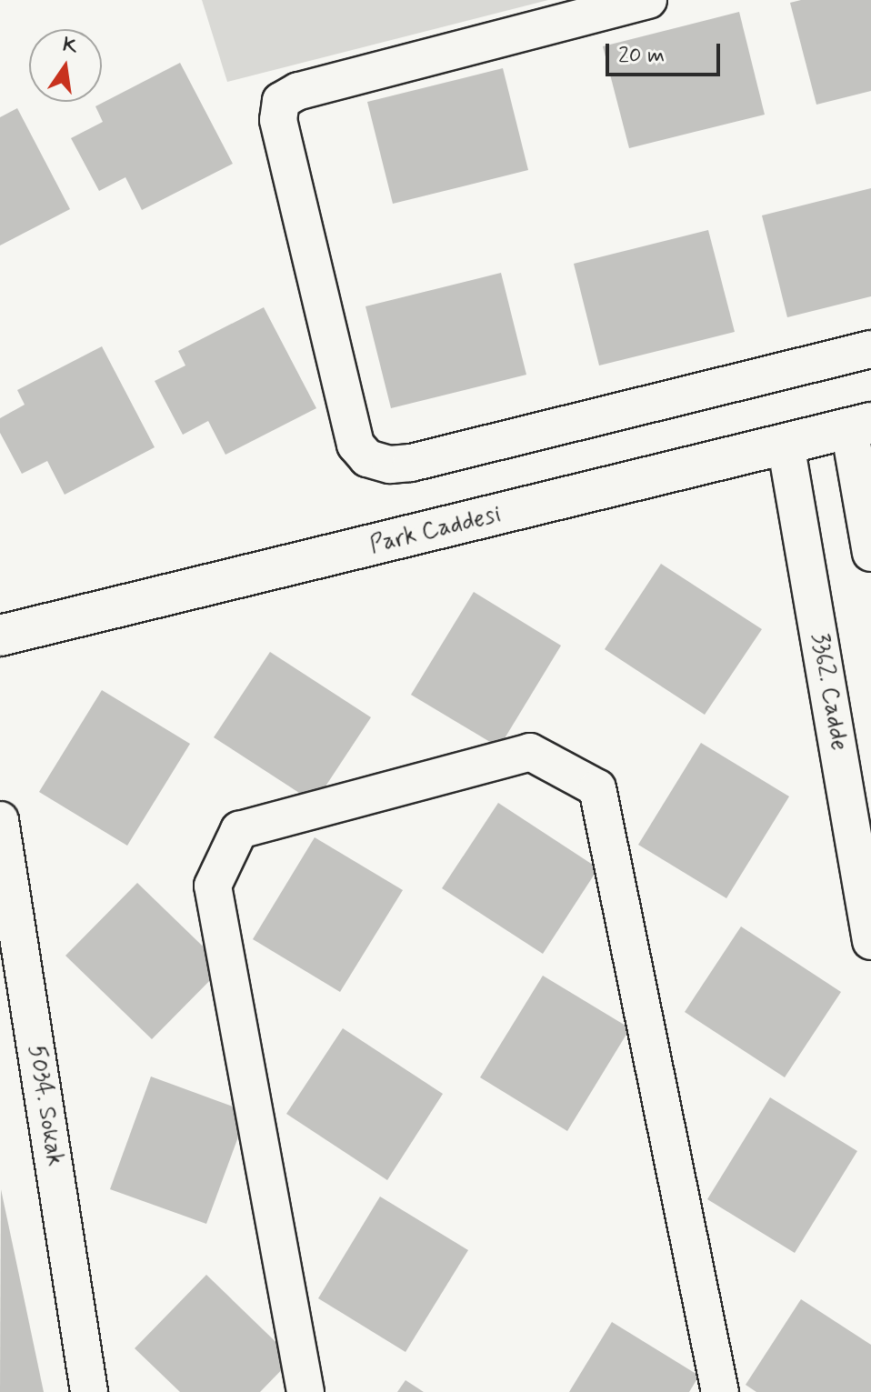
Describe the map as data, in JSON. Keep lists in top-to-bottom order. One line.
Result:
{"streets":{"street":["Park Caddesi","3362. Cadde","5034. Sokak"]},"crossings":[["Park Caddesi","3362. Cadde"]],"scale_bar":"20 m","north":"top"}
